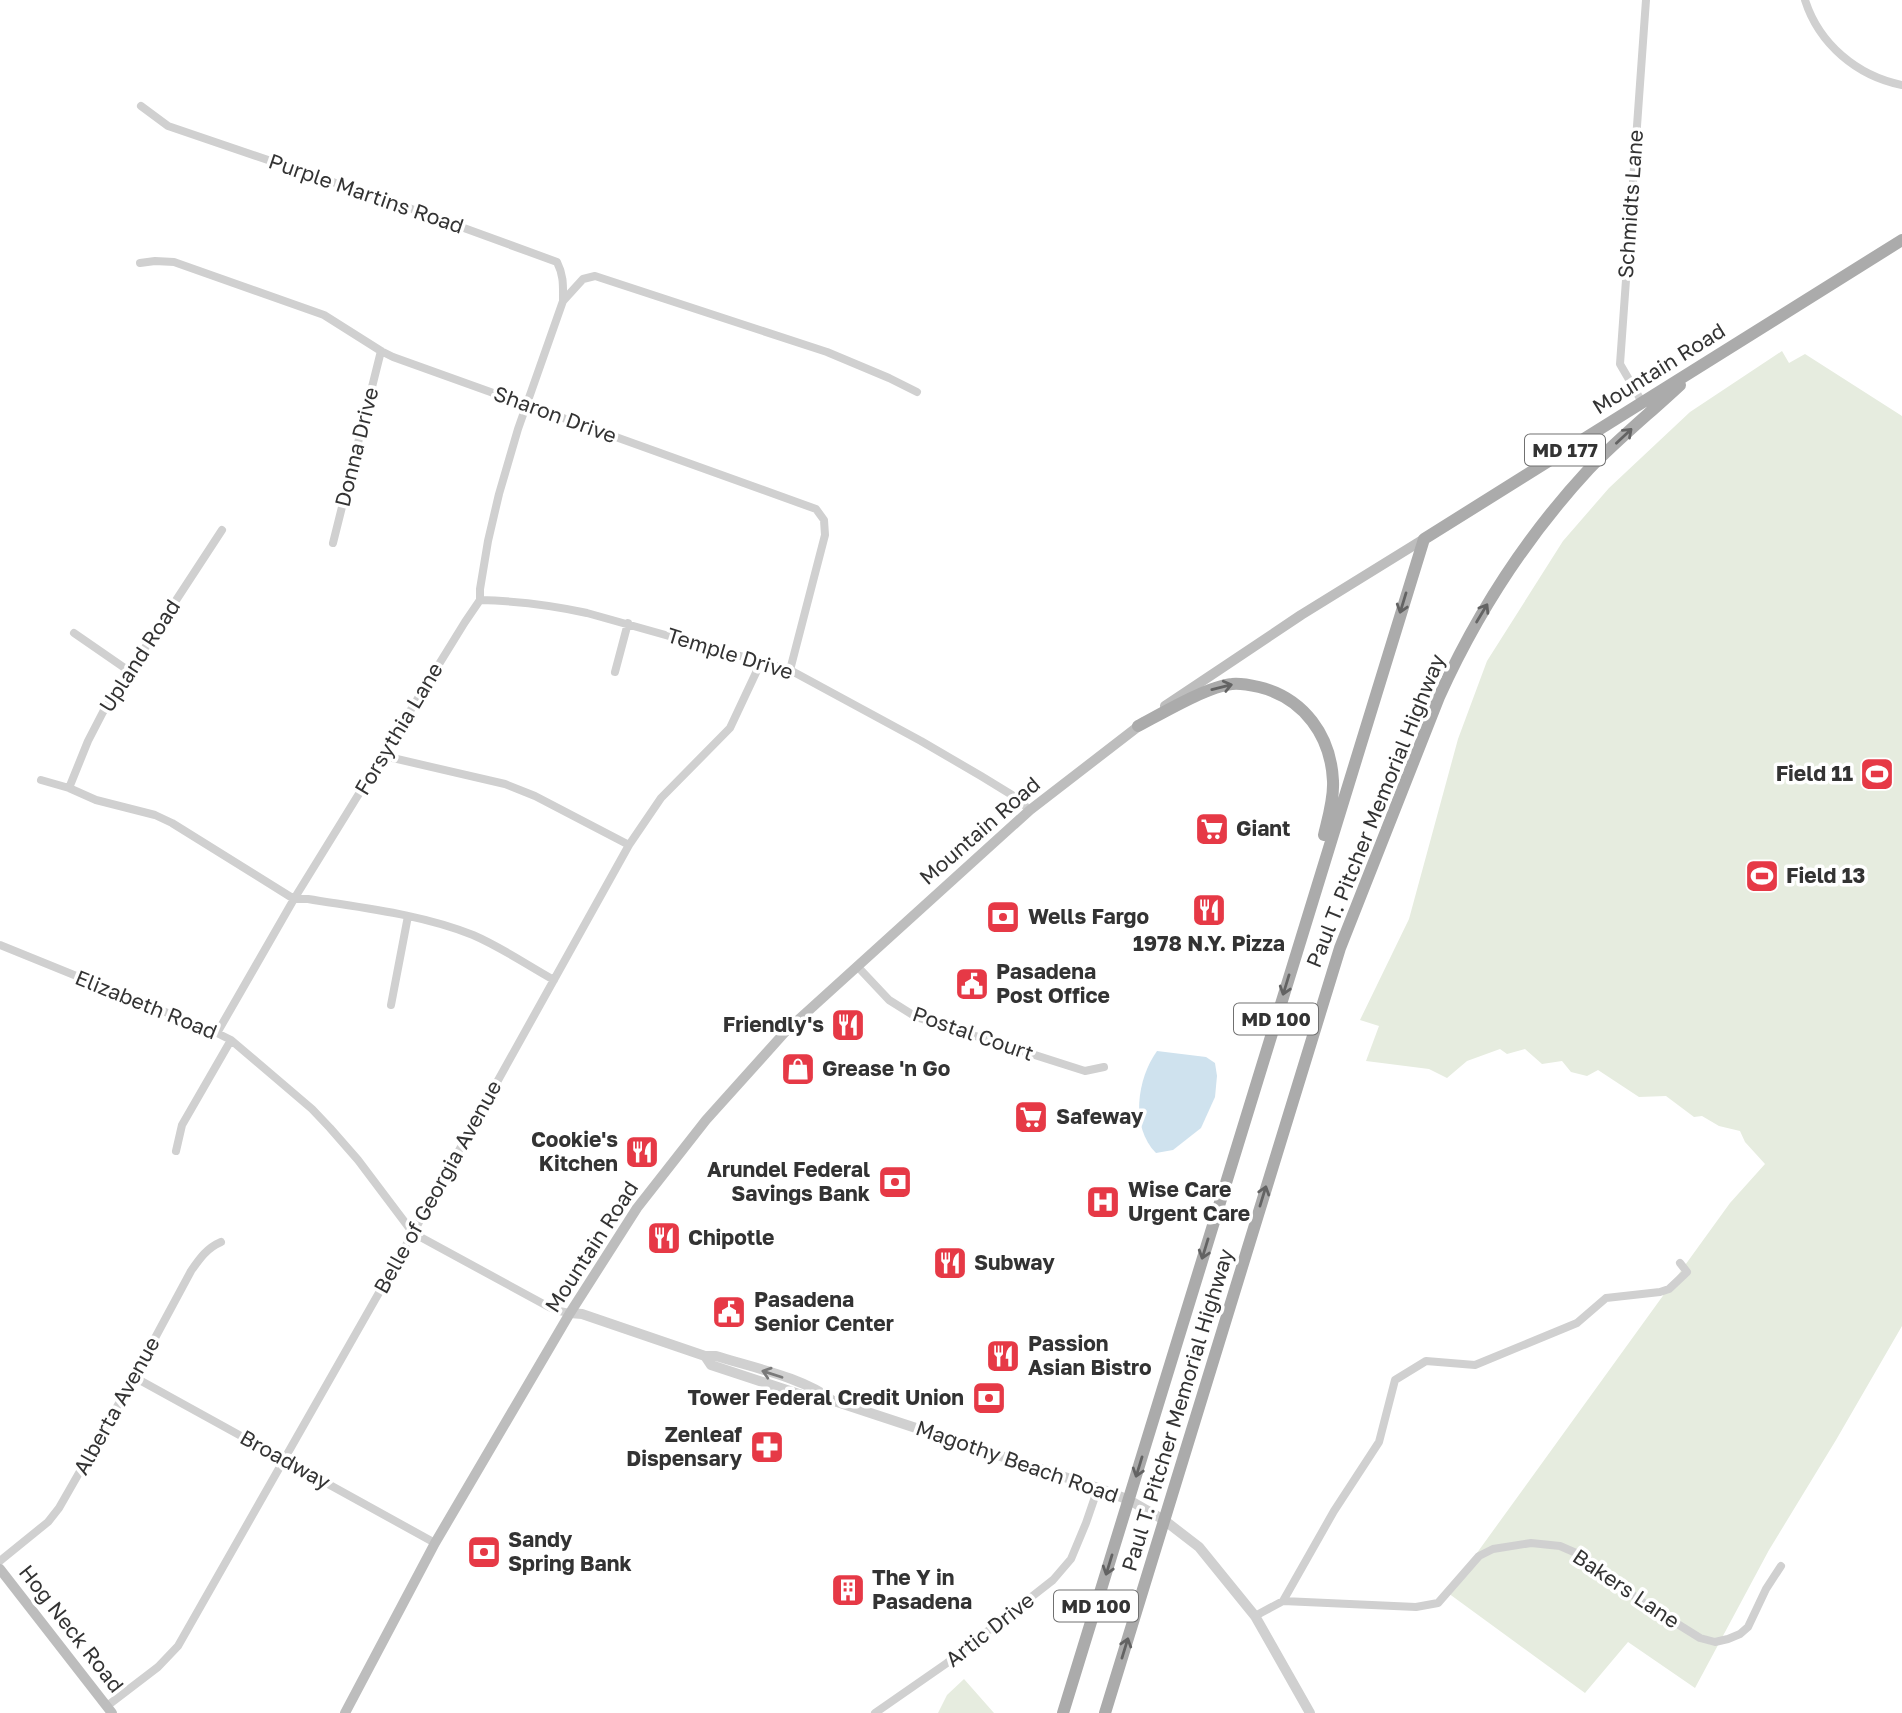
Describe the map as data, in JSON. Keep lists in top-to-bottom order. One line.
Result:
{"streets":{"main road":["Mountain Road","MD 177","Paul T. Pitcher Memorial Highway","MD 100","Hog Neck Road"],"street":["Purple Martins Road","Schmidts Lane","Sharon Drive","Donna Drive","Temple Drive","Upland Road","Forsythia Lane","Elizabeth Road","Postal Court","Belle of Georgia Avenue","Alberta Avenue","Broadway","Magothy Beach Road","Bakers Lane","Artic Drive"]},"crossings":[["Purple Martins Road","Sharon Drive"],["Purple Martins Road","Forsythia Lane"],["Schmidts Lane","Mountain Road"],["Mountain Road","Temple Drive"],["Mountain Road","Paul T. Pitcher Memorial Highway"],["Mountain Road","Elizabeth Road"],["Mountain Road","Postal Court"],["Mountain Road","Broadway"],["Mountain Road","Magothy Beach Road"],["Sharon Drive","Donna Drive"],["Sharon Drive","Temple Drive"],["Sharon Drive","Forsythia Lane"],["Temple Drive","Forsythia Lane"],["Temple Drive","Belle of Georgia Avenue"],["Forsythia Lane","Elizabeth Road"],["Paul T. Pitcher Memorial Highway","Magothy Beach Road"],["Elizabeth Road","Belle of Georgia Avenue"],["Elizabeth Road","Magothy Beach Road"],["Belle of Georgia Avenue","Broadway"],["Belle of Georgia Avenue","Hog Neck Road"],["Alberta Avenue","Broadway"],["Magothy Beach Road","Artic Drive"]],"places":{"sports":["Field 11","Field 13"],"supermarket":["Giant","Safeway"],"restaurant":["1978 N.Y. Pizza","Friendly's","Cookie's Kitchen","Chipotle","Subway","Passion Asian Bistro"],"bank":["Wells Fargo","Arundel Federal Savings Bank","Tower Federal Credit Union","Sandy Spring Bank"],"public building":["Pasadena Post Office","Pasadena Senior Center"],"shop":["Grease 'n Go"],"hospital":["Wise Care Urgent Care"],"pharmacy":["Zenleaf Dispensary"],"building":["The Y in Pasadena"]}}
